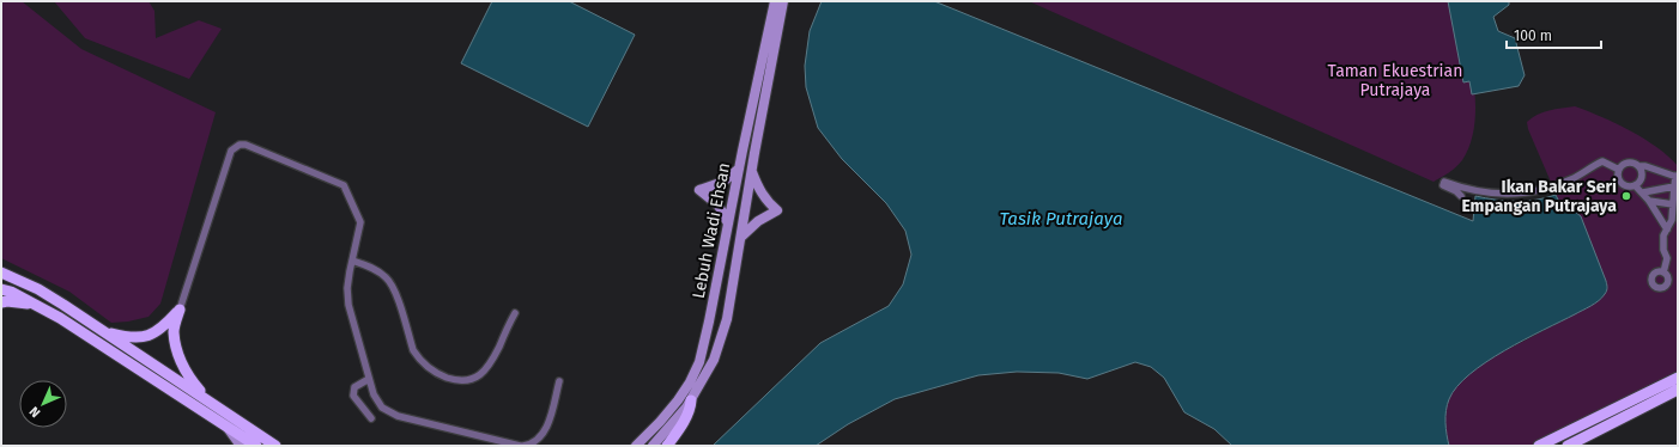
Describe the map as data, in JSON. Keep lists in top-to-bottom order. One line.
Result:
{"streets":{"main road":["Lebuh Wadi Ehsan"]},"water":["Tasik Putrajaya"],"parks":["Taman Ekuestrian Putrajaya"],"places":["Ikan Bakar Seri Empangan Putrajaya"],"scale_bar":"100 m","north":"bottom left"}
